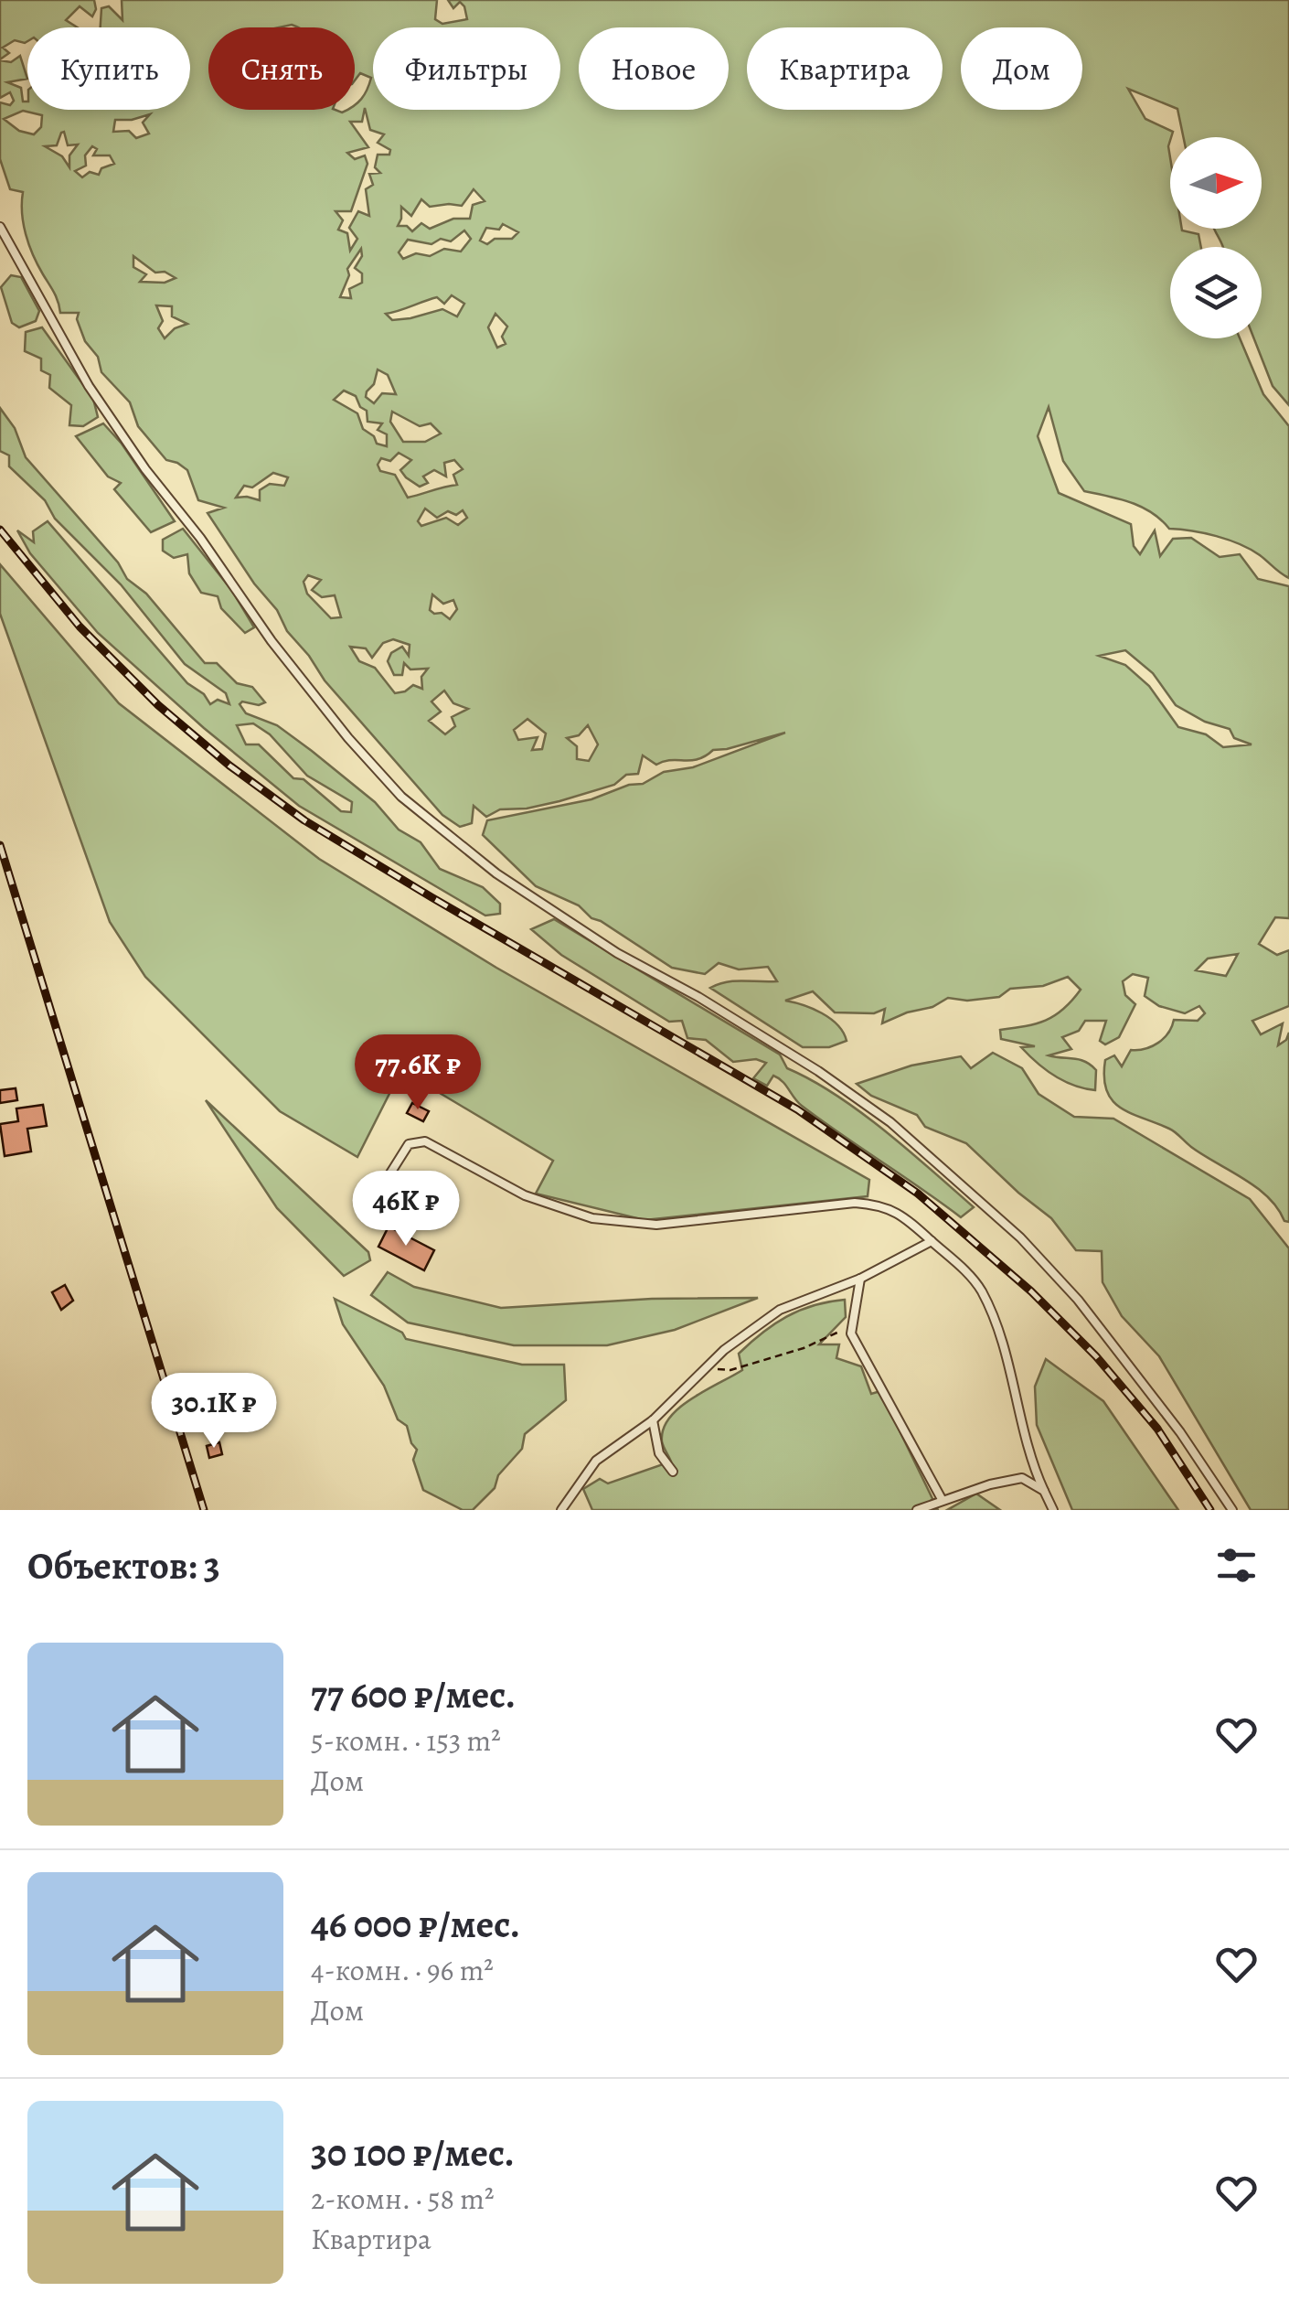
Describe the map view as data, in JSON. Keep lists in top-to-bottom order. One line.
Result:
{"north":"right","page":{"chip":["Купить","Снять","Фильтры","Новое","Квартира","Дом"],"price":["77.6K ₽","46K ₽","30.1K ₽"],"heading":"Объектов: 3","list":[{"name":"77 600 ₽/мес.","note":"5-комн. · 153 m² · Дом"},{"name":"46 000 ₽/мес.","note":"4-комн. · 96 m² · Дом"},{"name":"30 100 ₽/мес.","note":"2-комн. · 58 m² · Квартира"}]}}
